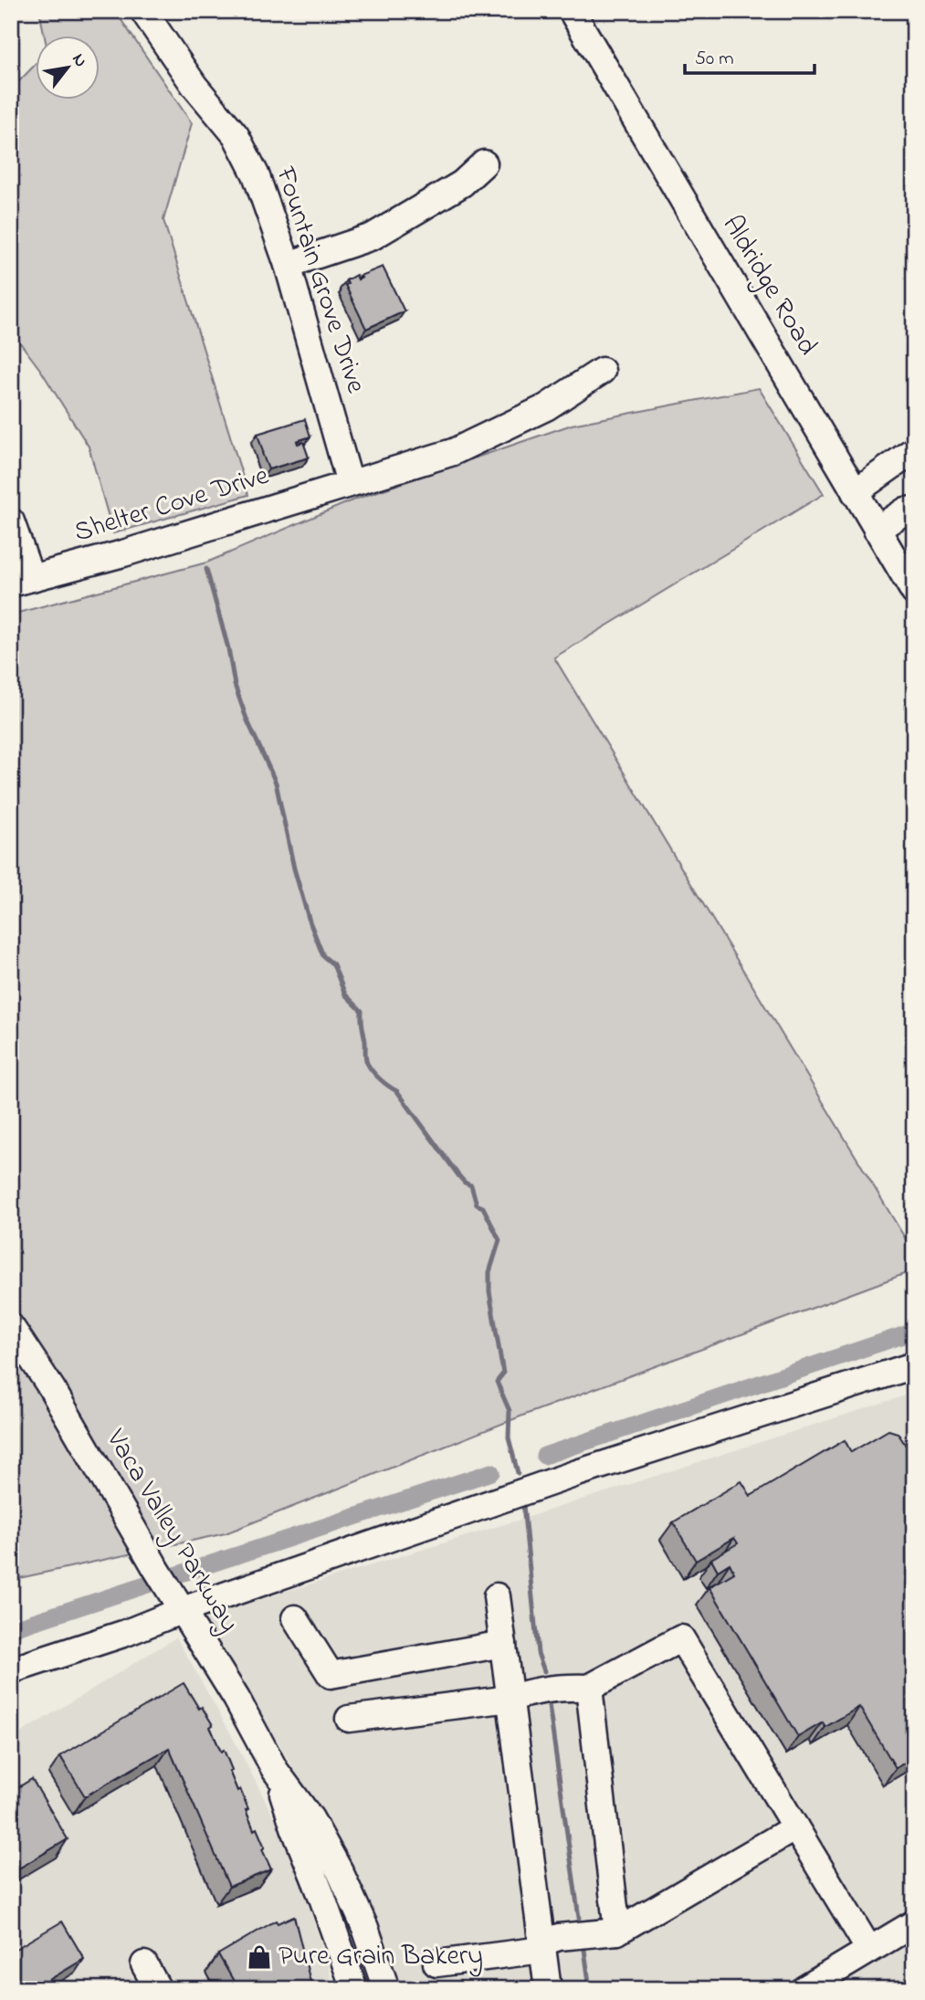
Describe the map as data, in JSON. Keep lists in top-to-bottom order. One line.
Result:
{"streets":{"street":["Fountain Grove Drive","Aldridge Road","Shelter Cove Drive","Vaca Valley Parkway"]},"crossings":[["Fountain Grove Drive","Shelter Cove Drive"]],"places":{"shop":["Pure Grain Bakery"]},"scale_bar":"50 m","north":"top right"}
